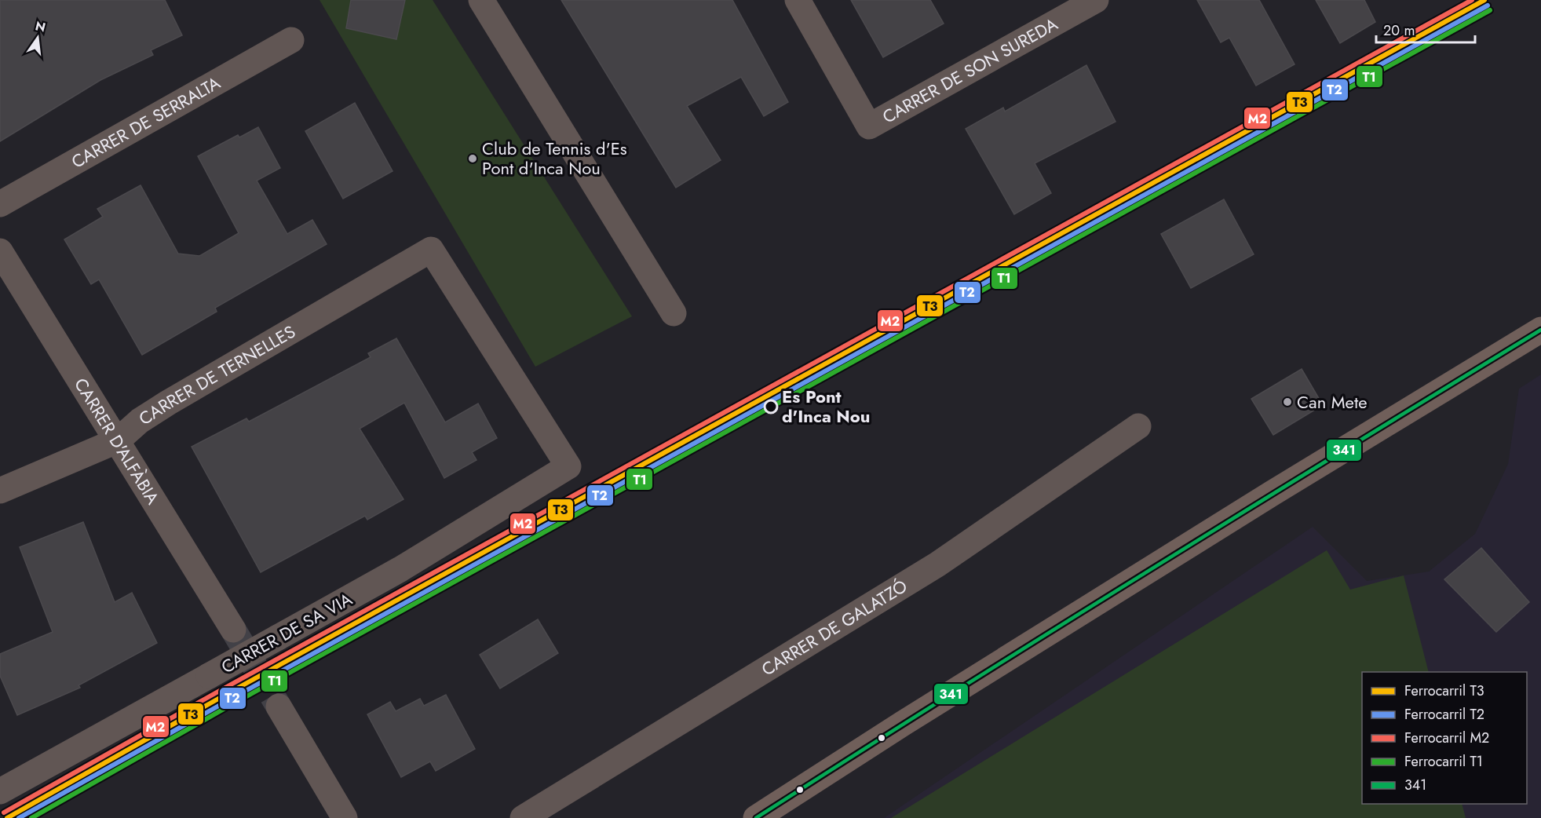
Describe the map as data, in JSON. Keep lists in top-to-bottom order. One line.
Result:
{"streets":{"street":["CARRER DE SON SUREDA","CARRER DE SERRALTA","CARRER DE TERNELLES","CARRER D'ALFÀBIA","CARRER DE GALATZÓ","CARRER DE SA VIA"]},"crossings":[["CARRER DE TERNELLES","CARRER D'ALFÀBIA"],["CARRER DE TERNELLES","CARRER DE SA VIA"]],"places":["Club de Tennis d'Es Pont d'Inca Nou","Can Mete","Es Pont d'Inca Nou"],"lines":["rail line T3","rail line M2","rail line T2","rail line T1","transit line 341"],"legend":["Ferrocarril T3","Ferrocarril T2","Ferrocarril M2","Ferrocarril T1","341"],"scale_bar":"20 m","north":"top"}
